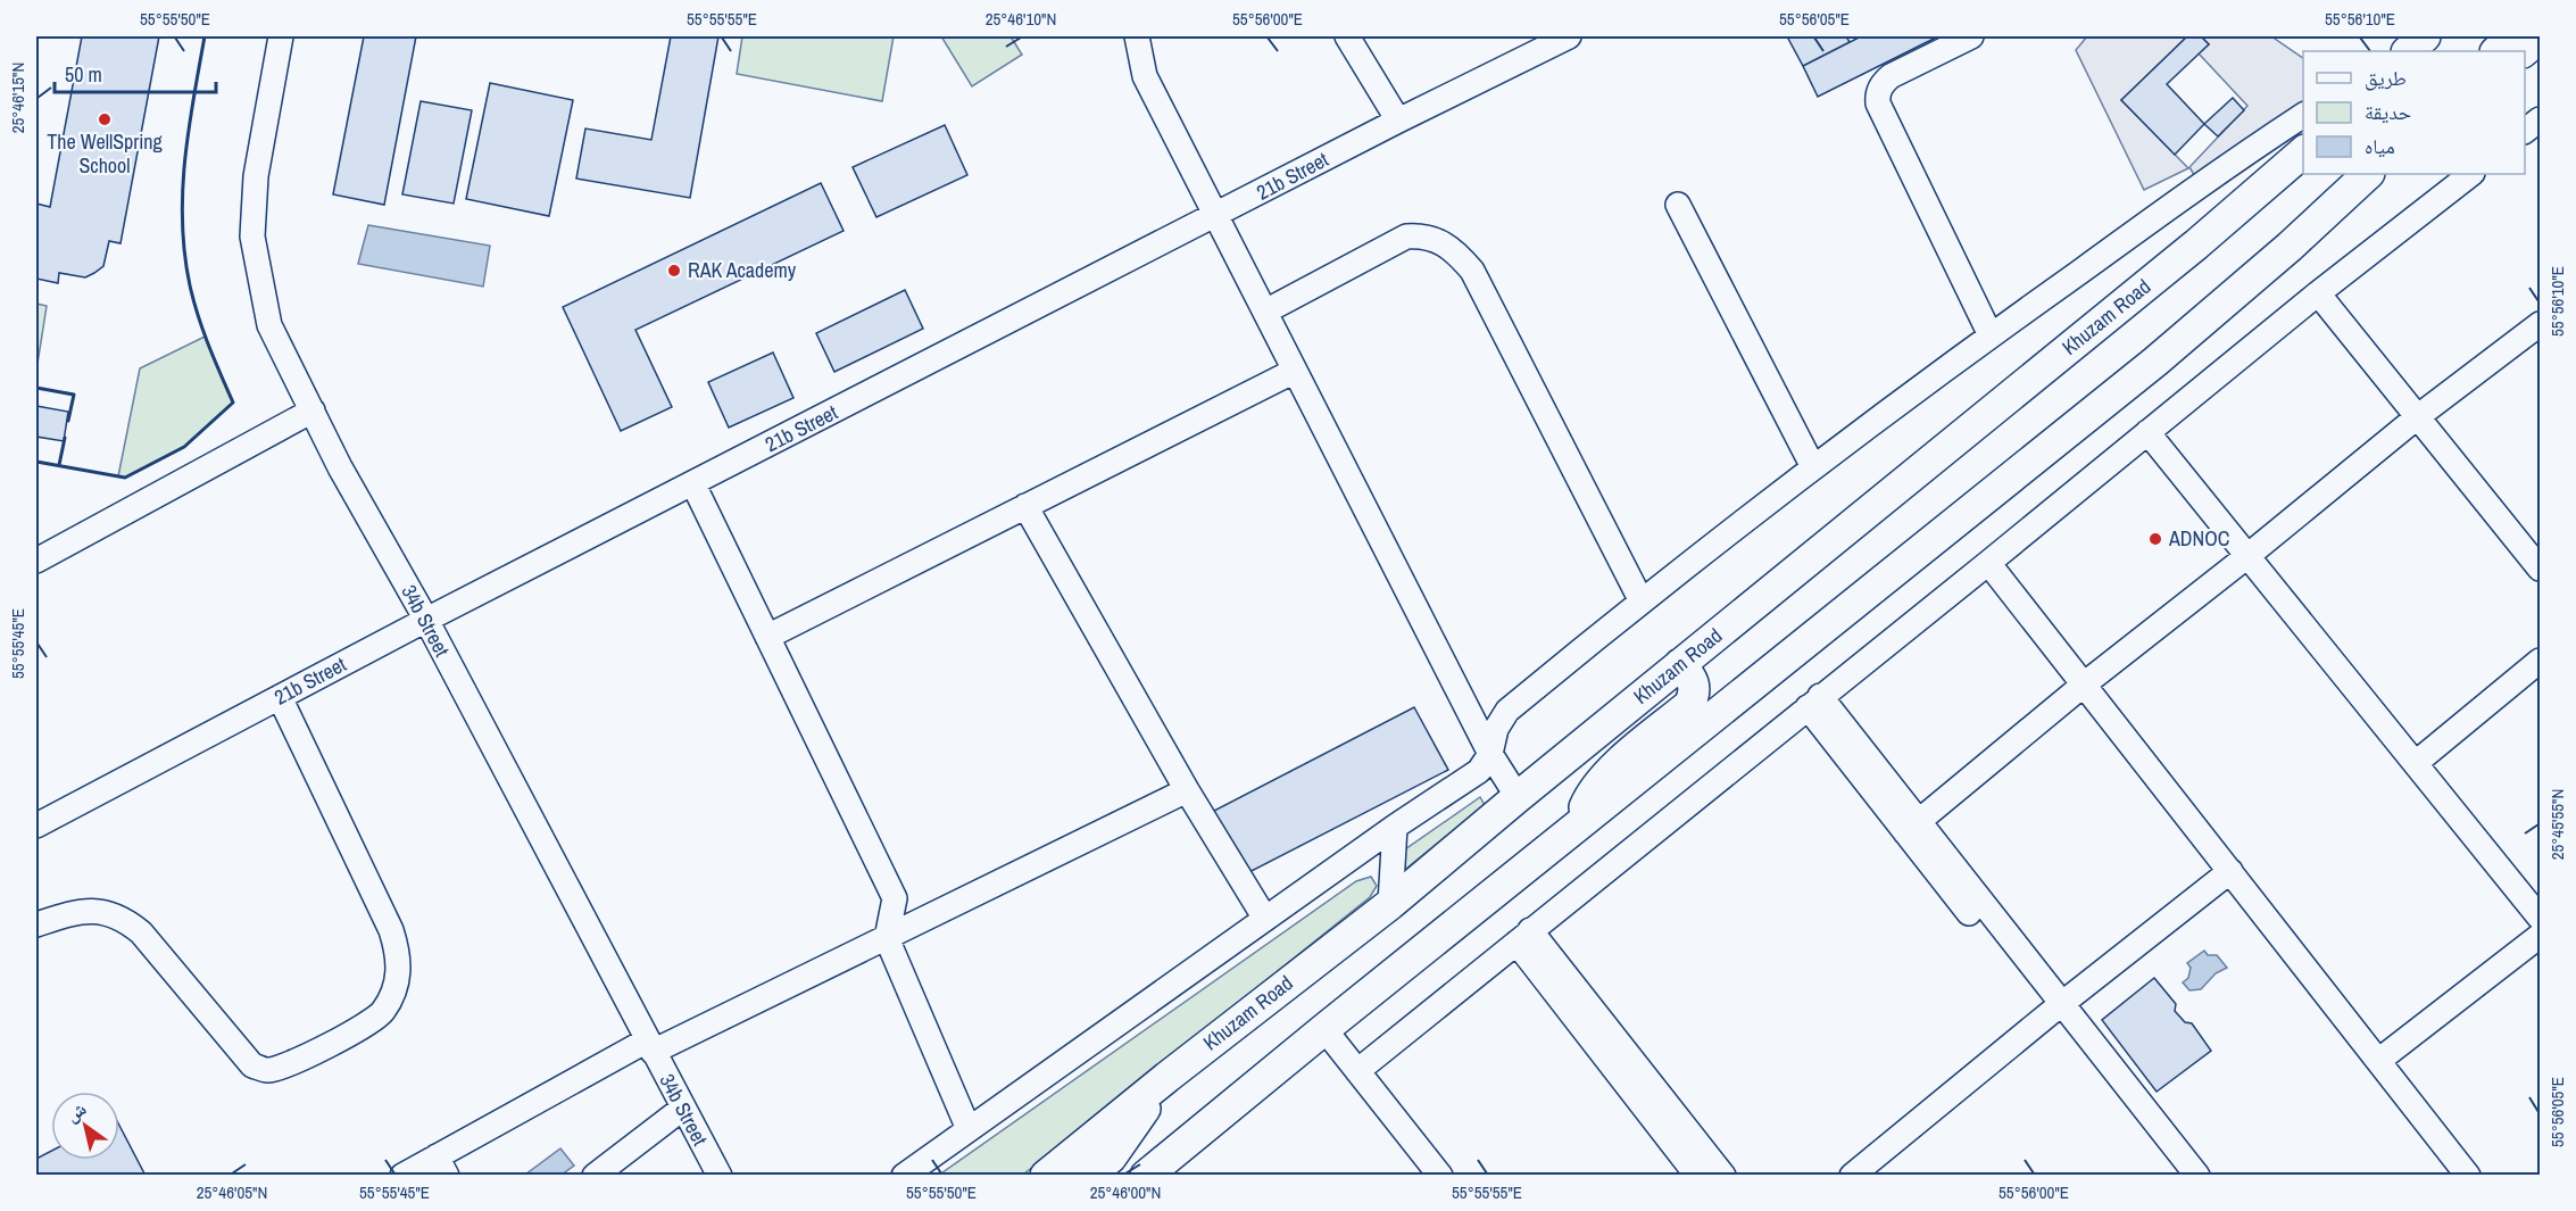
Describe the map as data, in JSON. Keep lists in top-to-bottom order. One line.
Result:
{"streets":{"main road":["Khuzam Road"],"street":["21b Street","34b Street"]},"crossings":[["21b Street","34b Street"]],"places":["The WellSpring School","RAK Academy","ADNOC"],"legend":["طريق","حديقة","مياه"],"scale_bar":"50 m","north":"top left","coordinates":["55°55'50\"E","55°55'55\"E","25°46'10\"N","55°56'00\"E","55°56'05\"E","55°56'10\"E","25°46'15\"N","55°55'45\"E","25°45'55\"N","25°46'05\"N","25°46'00\"N"]}
